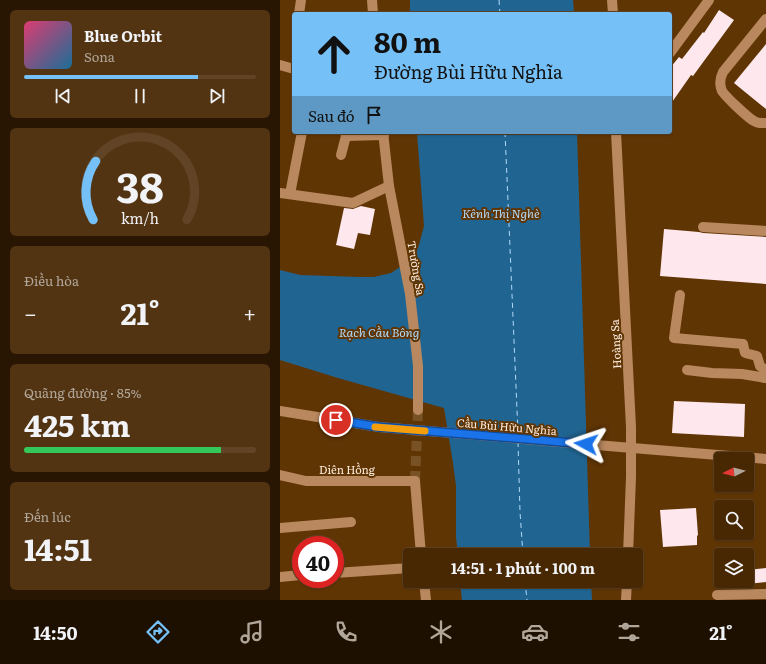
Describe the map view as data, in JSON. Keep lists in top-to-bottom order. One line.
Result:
{"streets":{"street":["Trường Sa","Hoàng Sa","Cầu Bùi Hữu Nghĩa","Diên Hồng"]},"water":["Kênh Thị Nghè","Rạch Cầu Bông"],"north":"left","page":{"turn":["80 m","Đường Bùi Hữu Nghĩa"],"song":["Blue Orbit","Sona"],"then":"Sau đó","tile":["Điều hòa",["Quãng đường · 85%","425 km"],["Đến lúc","14:51"]],"heat":["−","21°","+"],"limit":"40","trip":"14:51 · 1 phút · 100 m","tabs":["14:50","21°"],"gauge":["38","km/h"]}}
